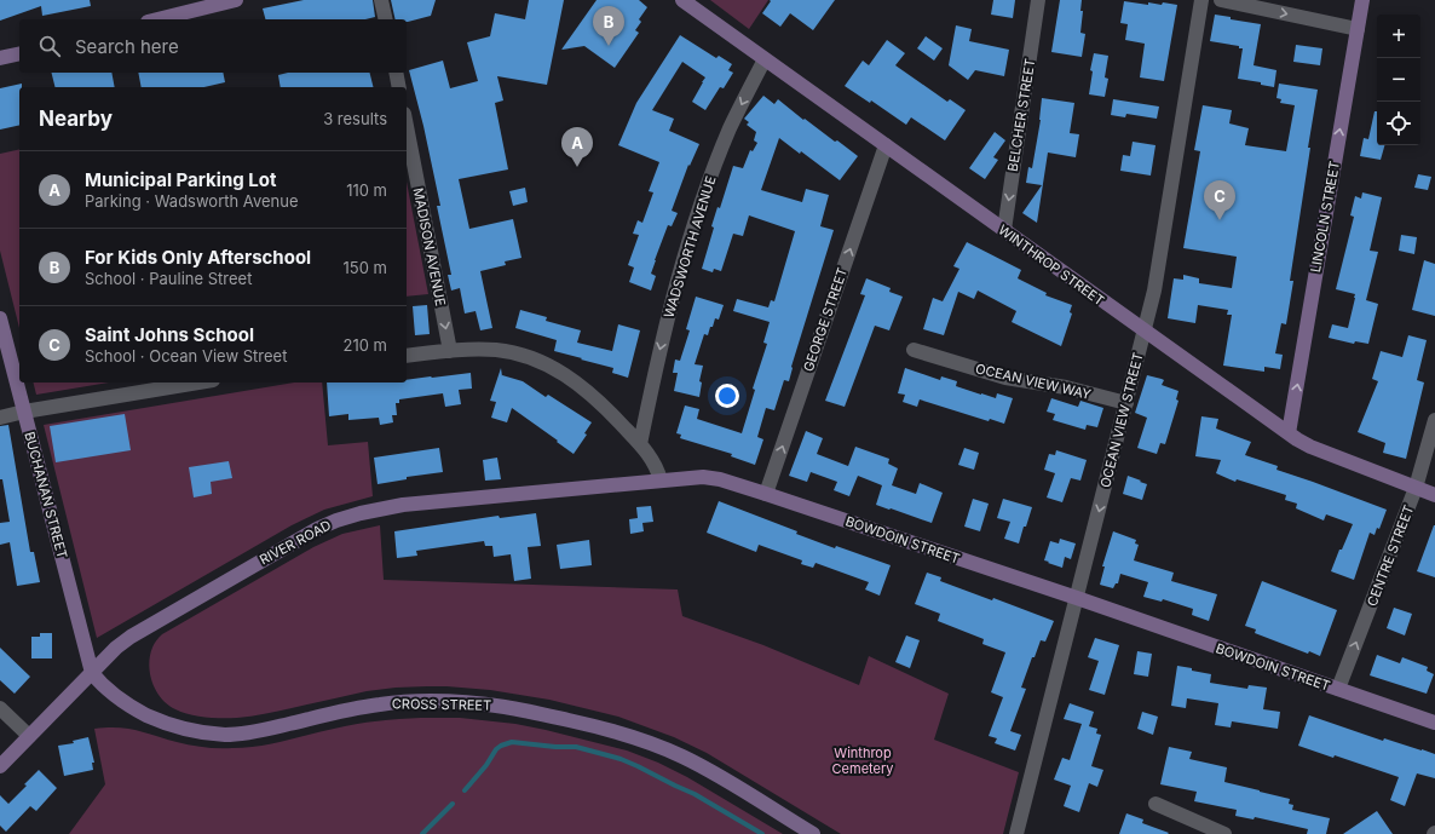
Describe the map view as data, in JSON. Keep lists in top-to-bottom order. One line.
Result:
{"streets":{"street":["BELCHER STREET","LINCOLN STREET","MADISON AVENUE","WADSWORTH AVENUE","WINTHROP STREET","GEORGE STREET","OCEAN VIEW WAY","OCEAN VIEW STREET","BUCHANAN STREET","BOWDOIN STREET","RIVER ROAD","CENTRE STREET","CROSS STREET"]},"crossings":[["BELCHER STREET","WINTHROP STREET"],["LINCOLN STREET","WINTHROP STREET"],["WADSWORTH AVENUE","WINTHROP STREET"],["WINTHROP STREET","GEORGE STREET"],["WINTHROP STREET","OCEAN VIEW STREET"],["WINTHROP STREET","CENTRE STREET"],["GEORGE STREET","BOWDOIN STREET"],["OCEAN VIEW WAY","OCEAN VIEW STREET"],["OCEAN VIEW STREET","BOWDOIN STREET"],["BUCHANAN STREET","RIVER ROAD"],["BUCHANAN STREET","CROSS STREET"],["BOWDOIN STREET","RIVER ROAD"],["BOWDOIN STREET","CENTRE STREET"],["RIVER ROAD","CROSS STREET"]],"one_way":["BELCHER STREET","LINCOLN STREET","MADISON AVENUE","WADSWORTH AVENUE","GEORGE STREET","CENTRE STREET"],"parks":["Winthrop Cemetery"],"page":{"pins":["B","A","C"],"map_buttons":["+","−"],"search":"Search here","heading":["Nearby","3 results"],"list":[{"mark":"A","name":"Municipal Parking Lot","note":"Parking · Wadsworth Avenue","value":"110 m"},{"mark":"B","name":"For Kids Only Afterschool","note":"School · Pauline Street","value":"150 m"},{"mark":"C","name":"Saint Johns School","note":"School · Ocean View Street","value":"210 m"}]}}
